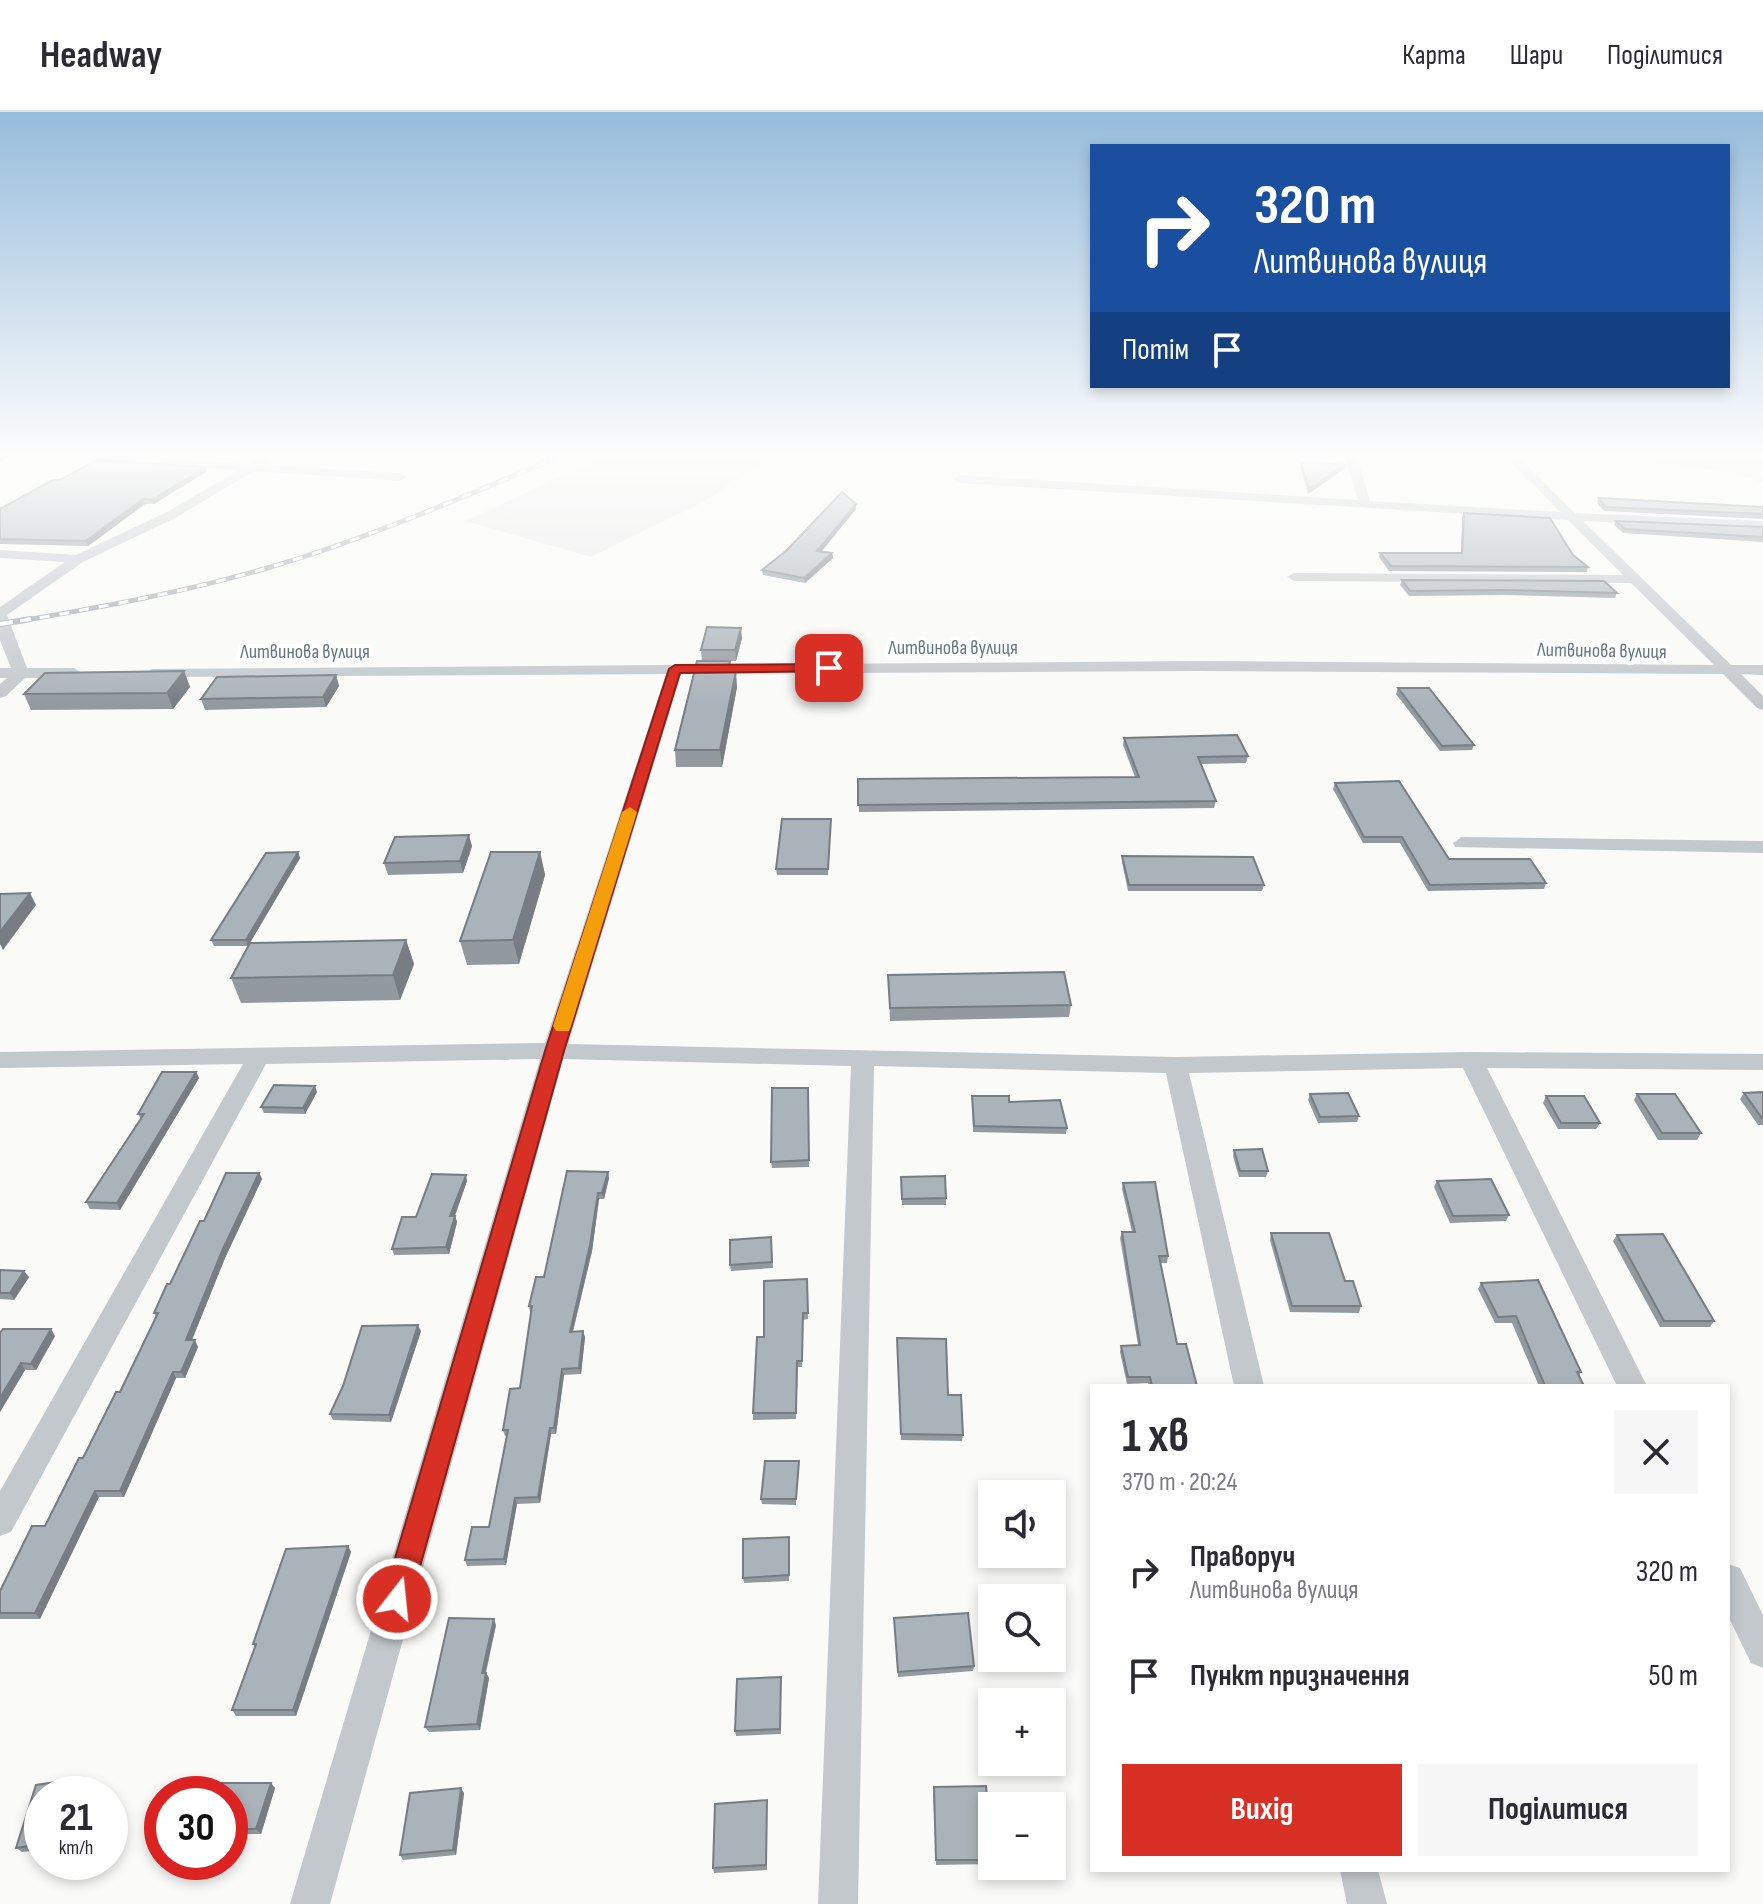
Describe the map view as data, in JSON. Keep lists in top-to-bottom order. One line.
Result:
{"streets":{"street":["Литвинова вулиця"]},"page":{"header":"Headway","nav":["Карта","Шари","Поділитися"],"turn":["320 m","Литвинова вулиця"],"then":"Потім","heading":["1 хв","370 m · 20:24"],"map_buttons":["+","−"],"list":[{"name":"Праворуч","note":"Литвинова вулиця","value":"320 m"},{"name":"Пункт призначення","value":"50 m"}],"buttons":["Вихід","Поділитися"],"speed":"21 km/h","limit":"30"}}
